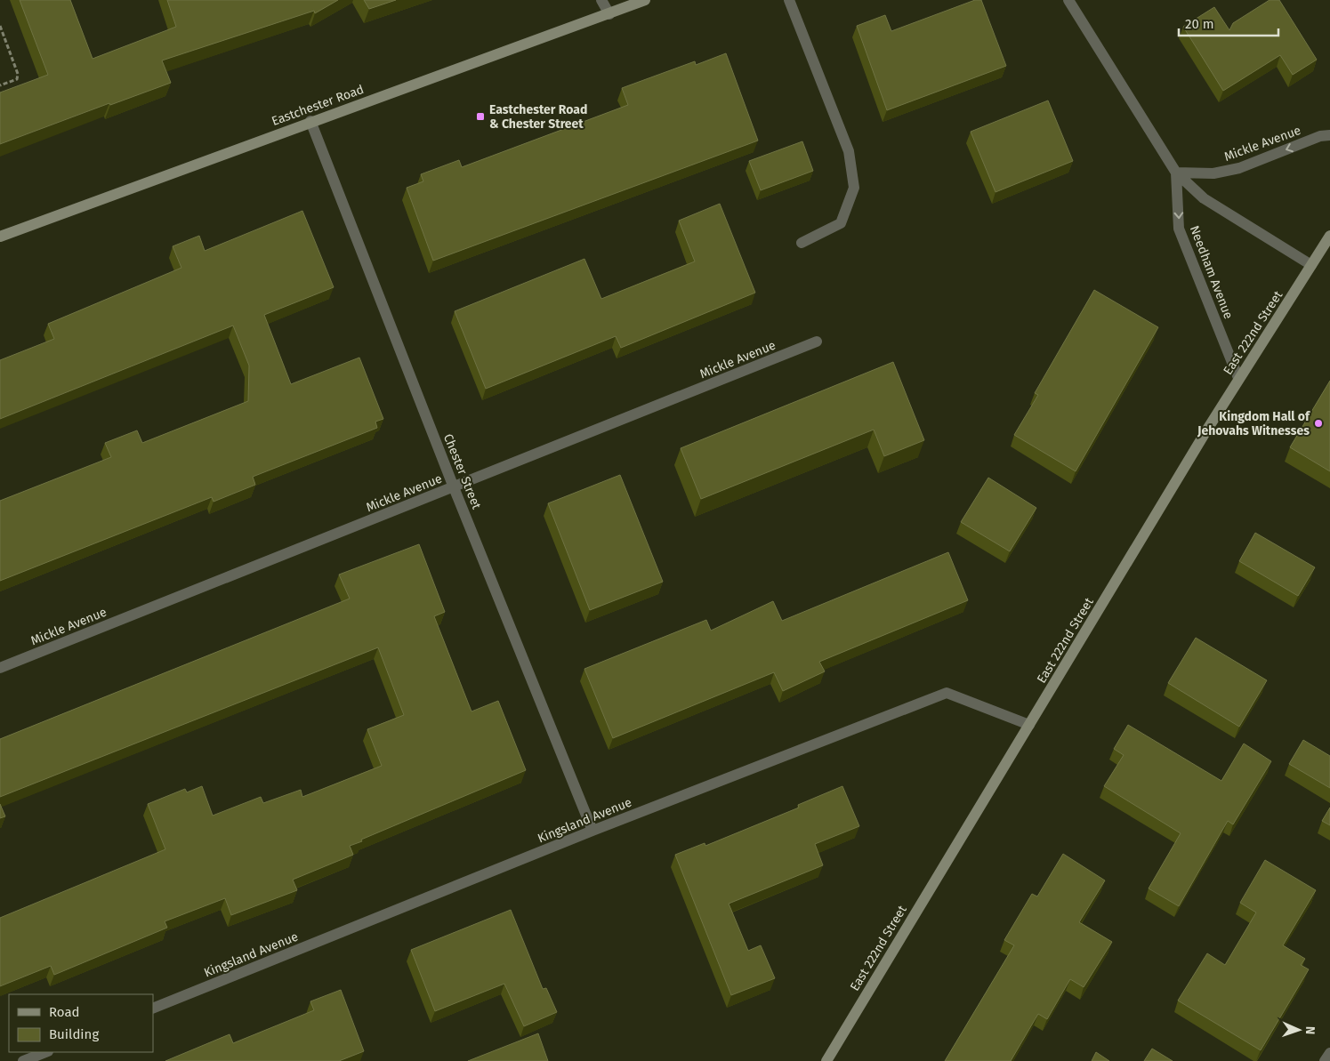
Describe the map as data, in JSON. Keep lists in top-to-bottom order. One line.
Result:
{"streets":{"street":["Eastchester Road","Mickle Avenue","Needham Avenue","East 222nd Street","Chester Street","Kingsland Avenue"]},"crossings":[["Eastchester Road","Chester Street"],["Mickle Avenue","Needham Avenue"],["Mickle Avenue","Chester Street"],["Needham Avenue","East 222nd Street"],["East 222nd Street","Kingsland Avenue"],["Chester Street","Kingsland Avenue"]],"one_way":["Needham Avenue"],"places":{"transit":["Eastchester Road & Chester Street"],"other":["Kingdom Hall of Jehovahs Witnesses"]},"legend":["Road","Building"],"scale_bar":"20 m","north":"right"}
